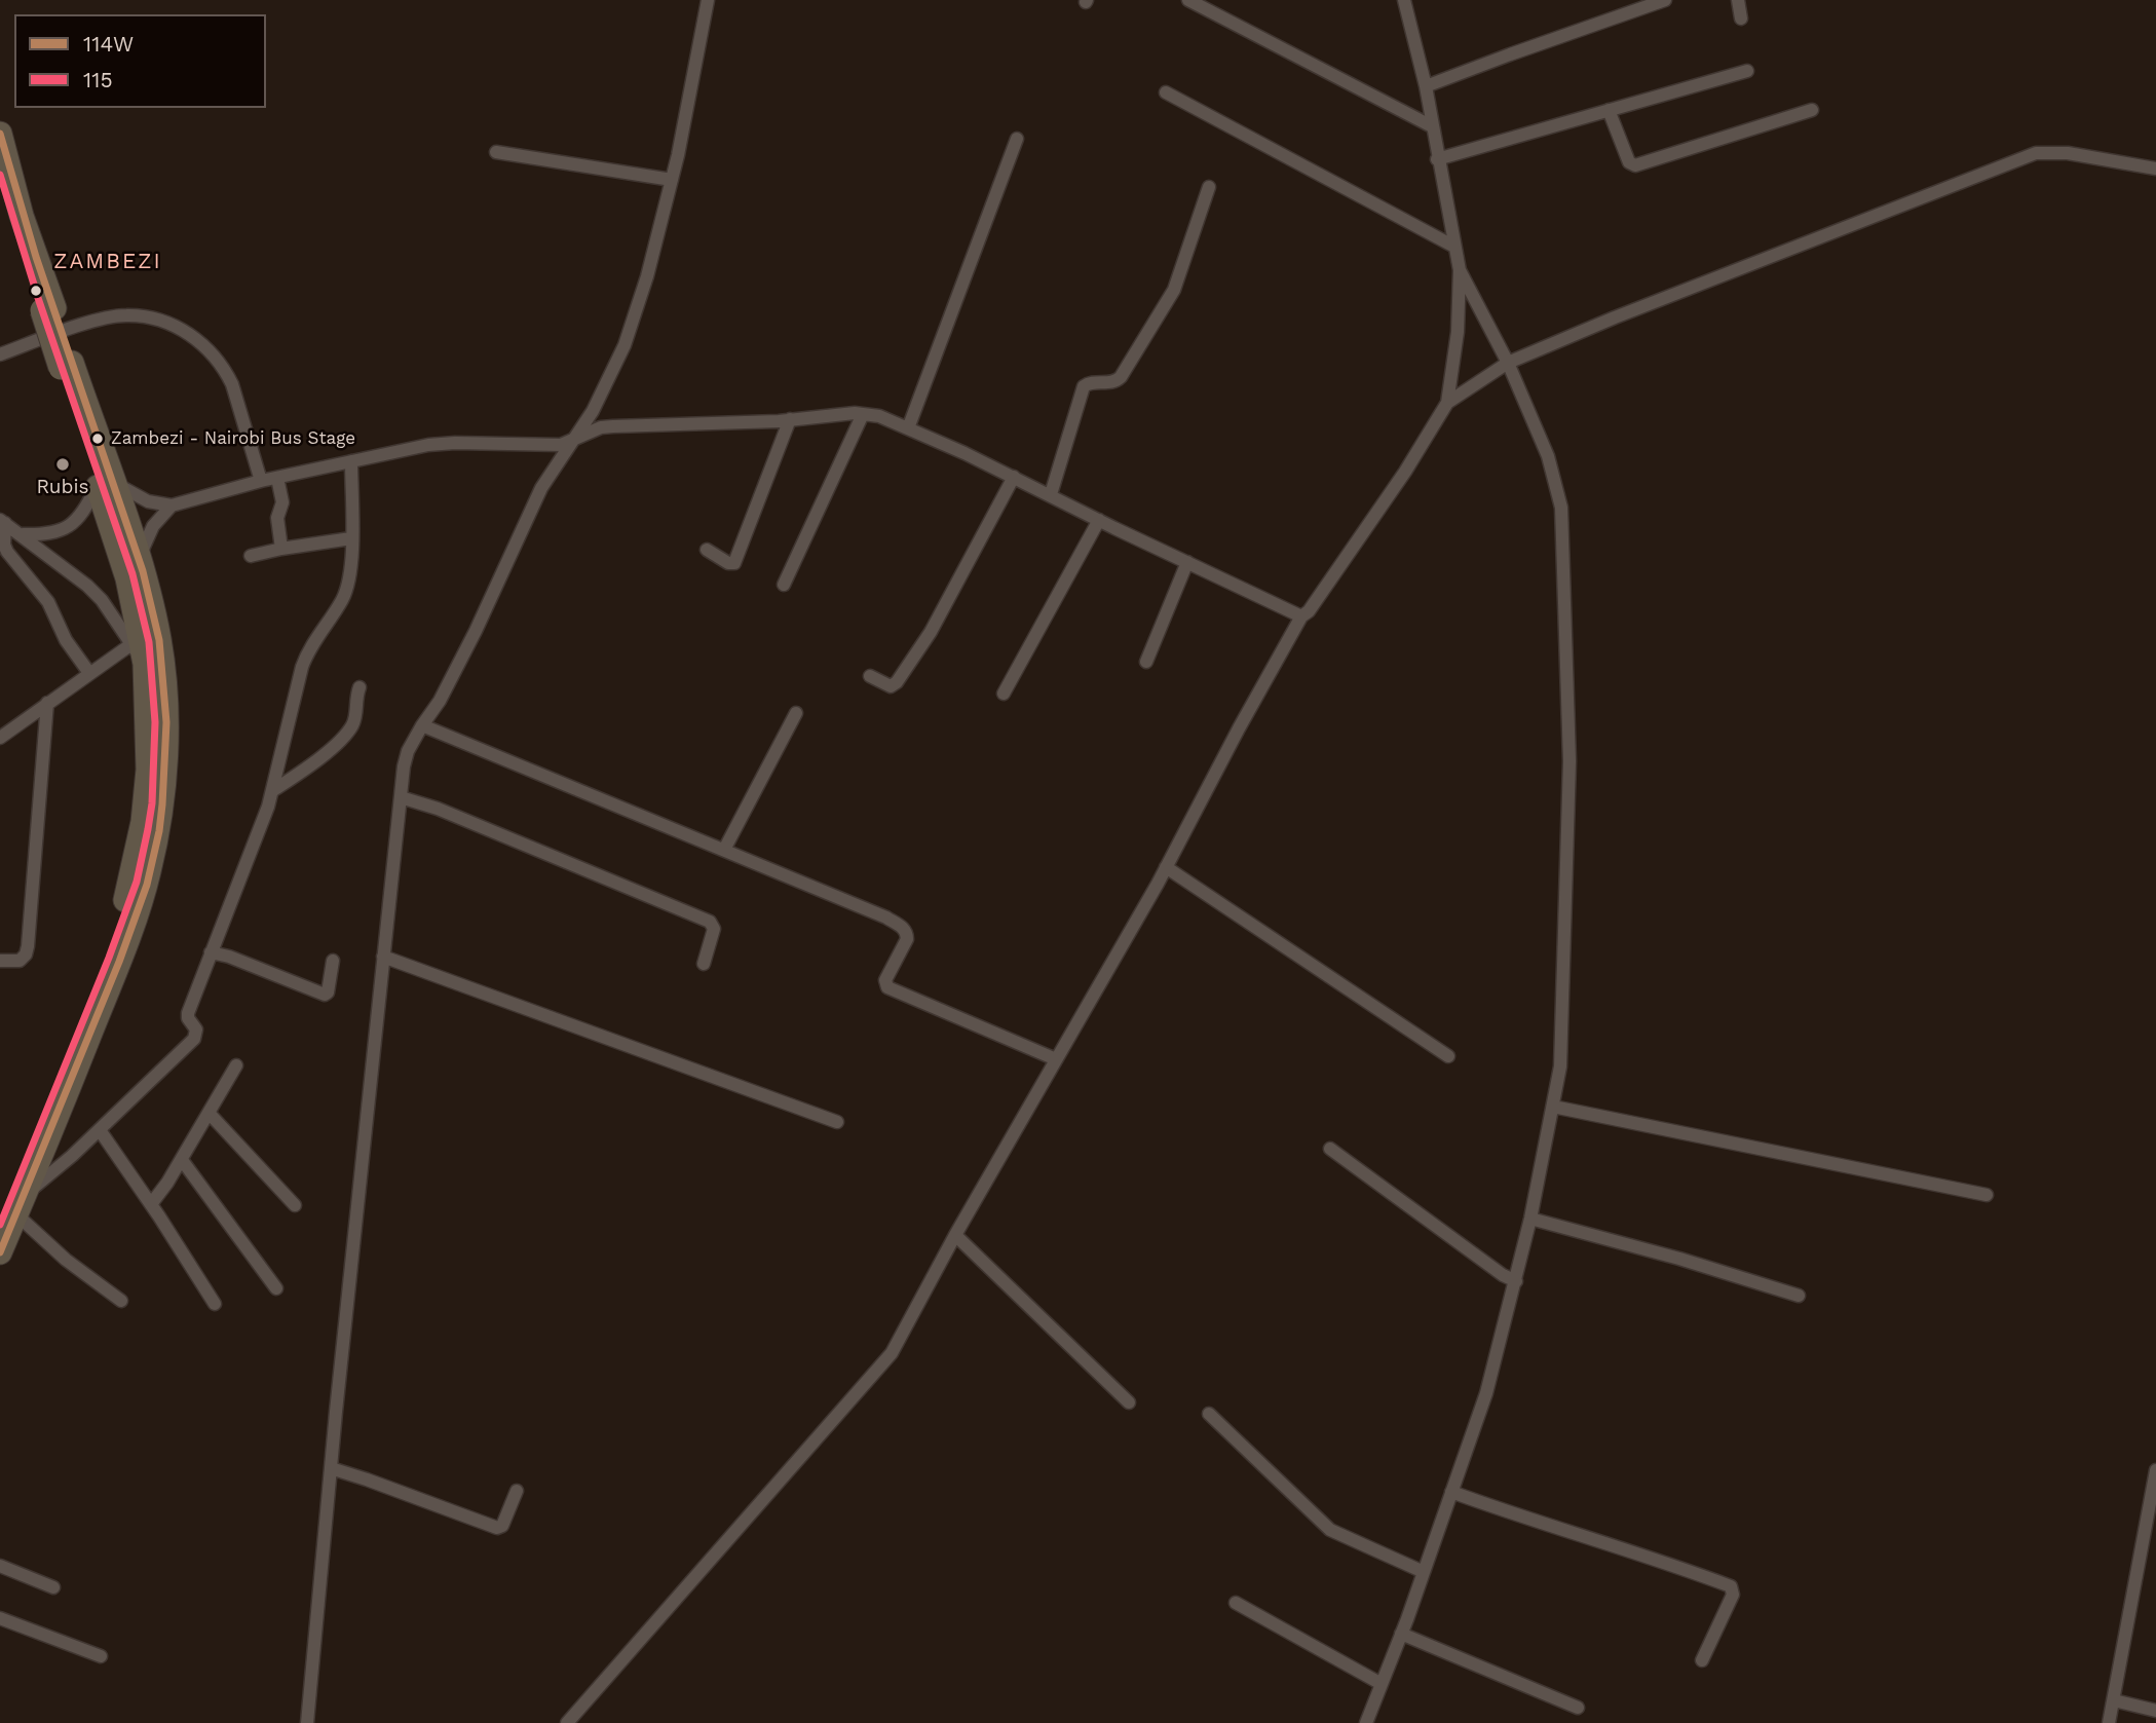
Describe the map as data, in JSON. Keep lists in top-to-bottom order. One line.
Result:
{"districts":["ZAMBEZI"],"places":["Zambezi - Nairobi Bus Stage","Rubis"],"lines":["transit line 114W","transit line 115"],"legend":["114W","115"]}
